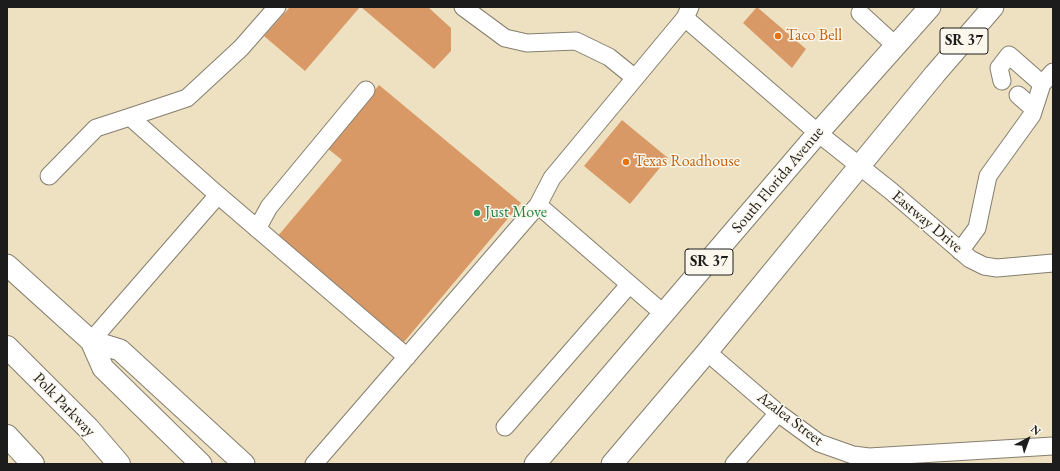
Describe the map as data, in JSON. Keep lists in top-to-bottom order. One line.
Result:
{"streets":{"highway":["Polk Parkway"],"main road":["SR 37","South Florida Avenue"],"street":["Eastway Drive","Azalea Street"]},"crossings":[["SR 37","Eastway Drive"],["SR 37","Azalea Street"],["South Florida Avenue","Eastway Drive"]],"places":["Taco Bell","Texas Roadhouse","Just Move"],"north":"top right"}
